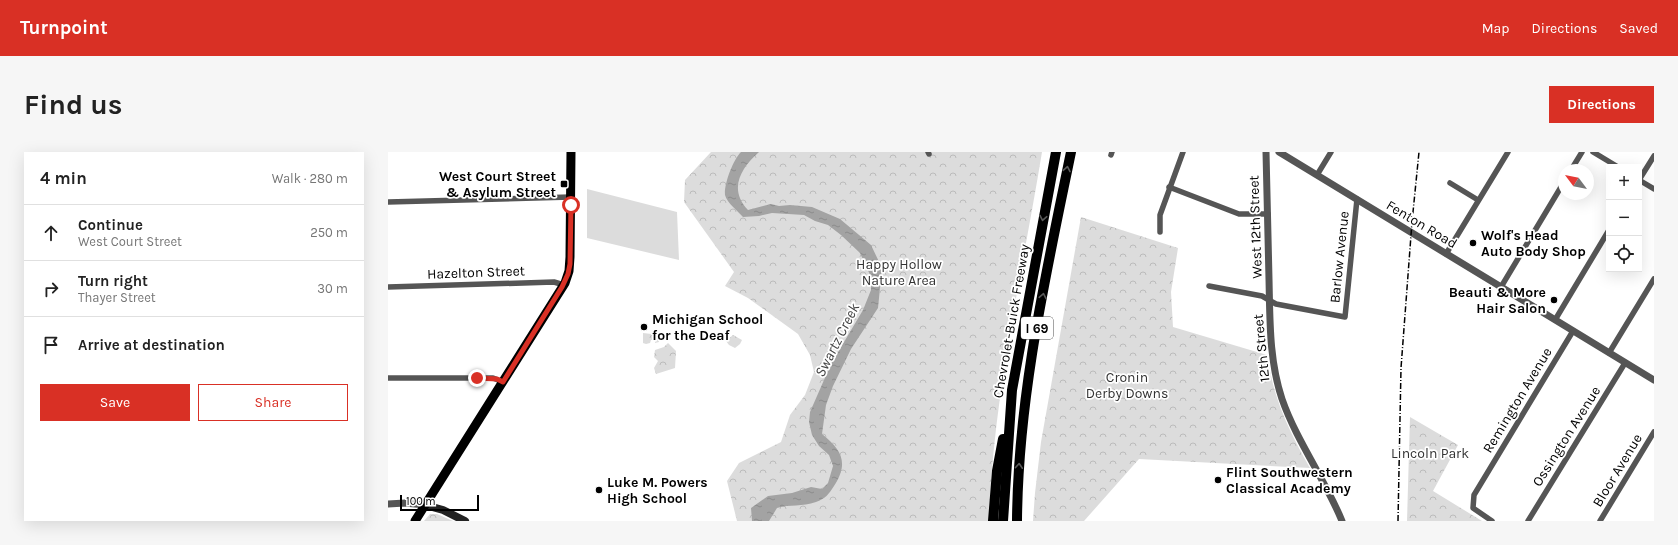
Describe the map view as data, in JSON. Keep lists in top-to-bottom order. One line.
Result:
{"streets":{"highway":["Chevrolet-Buick Freeway","I 69"],"street":["Fenton Road","West 12th Street","Barlow Avenue","Hazelton Street","12th Street","Remington Avenue","Ossington Avenue","Bloor Avenue"]},"crossings":[["Fenton Road","Barlow Avenue"],["Fenton Road","Remington Avenue"],["Fenton Road","Ossington Avenue"],["West 12th Street","Barlow Avenue"],["West 12th Street","12th Street"],["Barlow Avenue","12th Street"]],"water":["Swartz Creek"],"parks":["Happy Hollow Nature Area","Cronin Derby Downs","Lincoln Park"],"places":{"transit":["West Court Street & Asylum Street"],"other":["Wolf's Head Auto Body Shop","Beauti & More Hair Salon","Michigan School for the Deaf","Flint Southwestern Classical Academy","Luke M. Powers High School"]},"scale_bar":"100 m","north":"top left","page":{"header":"Turnpoint","nav":["Map","Directions","Saved"],"buttons":["Directions",["Save","Share"]],"title":"Find us","heading":["4 min","Walk · 280 m"],"map_buttons":["+","−"],"list":[["Continue","West Court Street","250 m"],["Turn right","Thayer Street","30 m"],"Arrive at destination"],"scale":"100 m"}}
